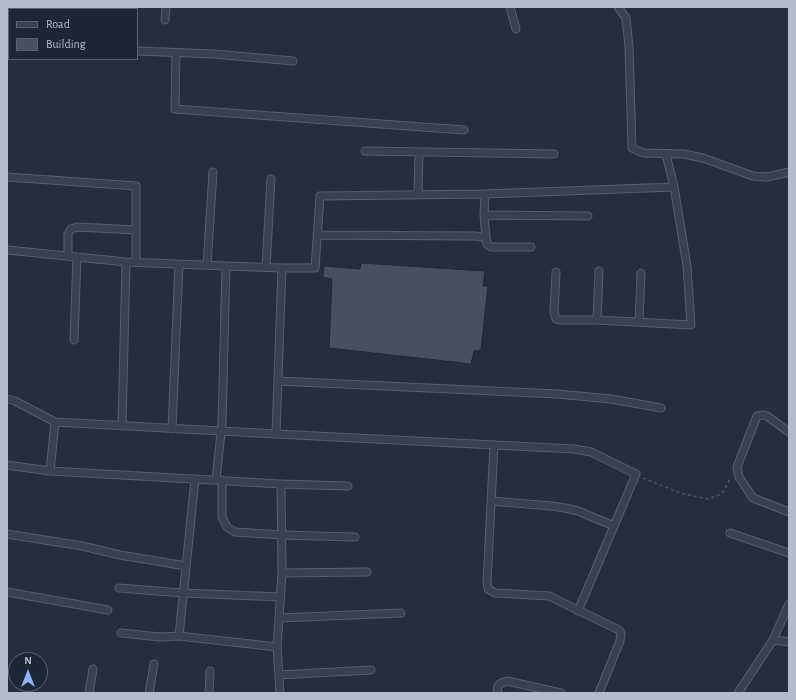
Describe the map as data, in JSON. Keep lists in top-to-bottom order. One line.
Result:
{"legend":["Road","Building"],"north":"top"}
